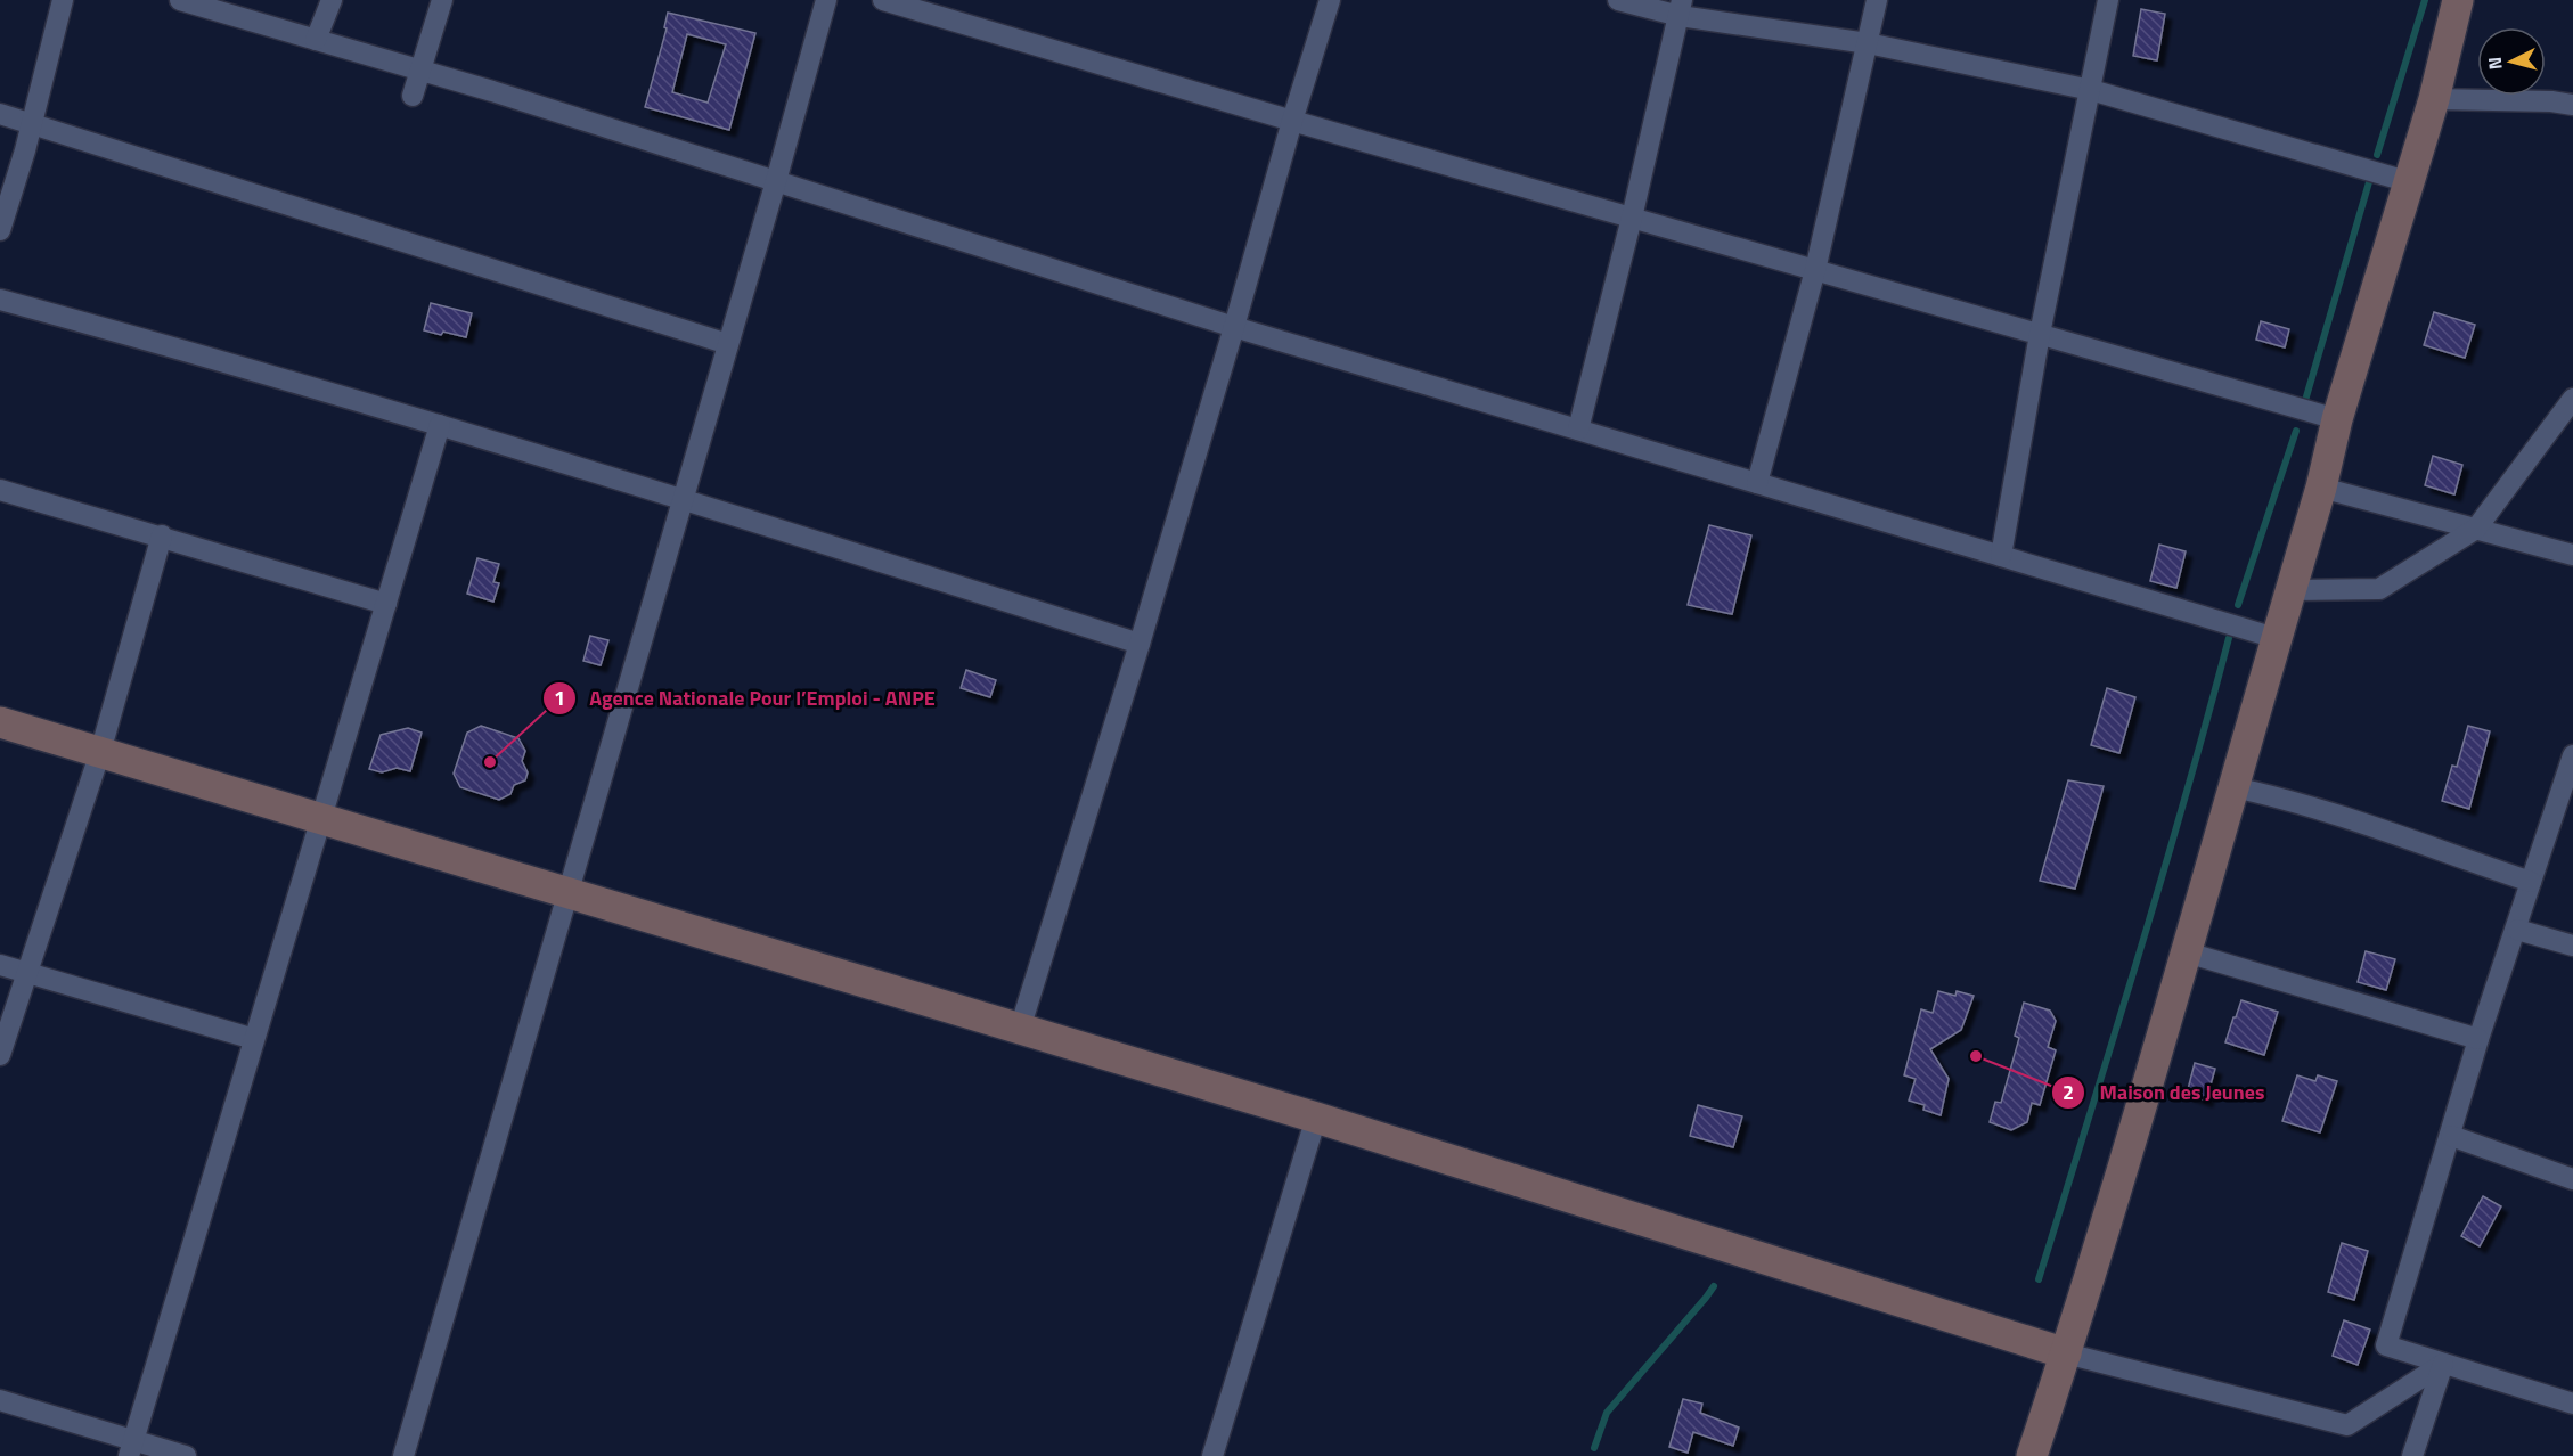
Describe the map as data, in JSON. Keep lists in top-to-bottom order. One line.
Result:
{"places":["Agence Nationale Pour l’Emploi - ANPE","Maison des Jeunes"],"north":"left"}
